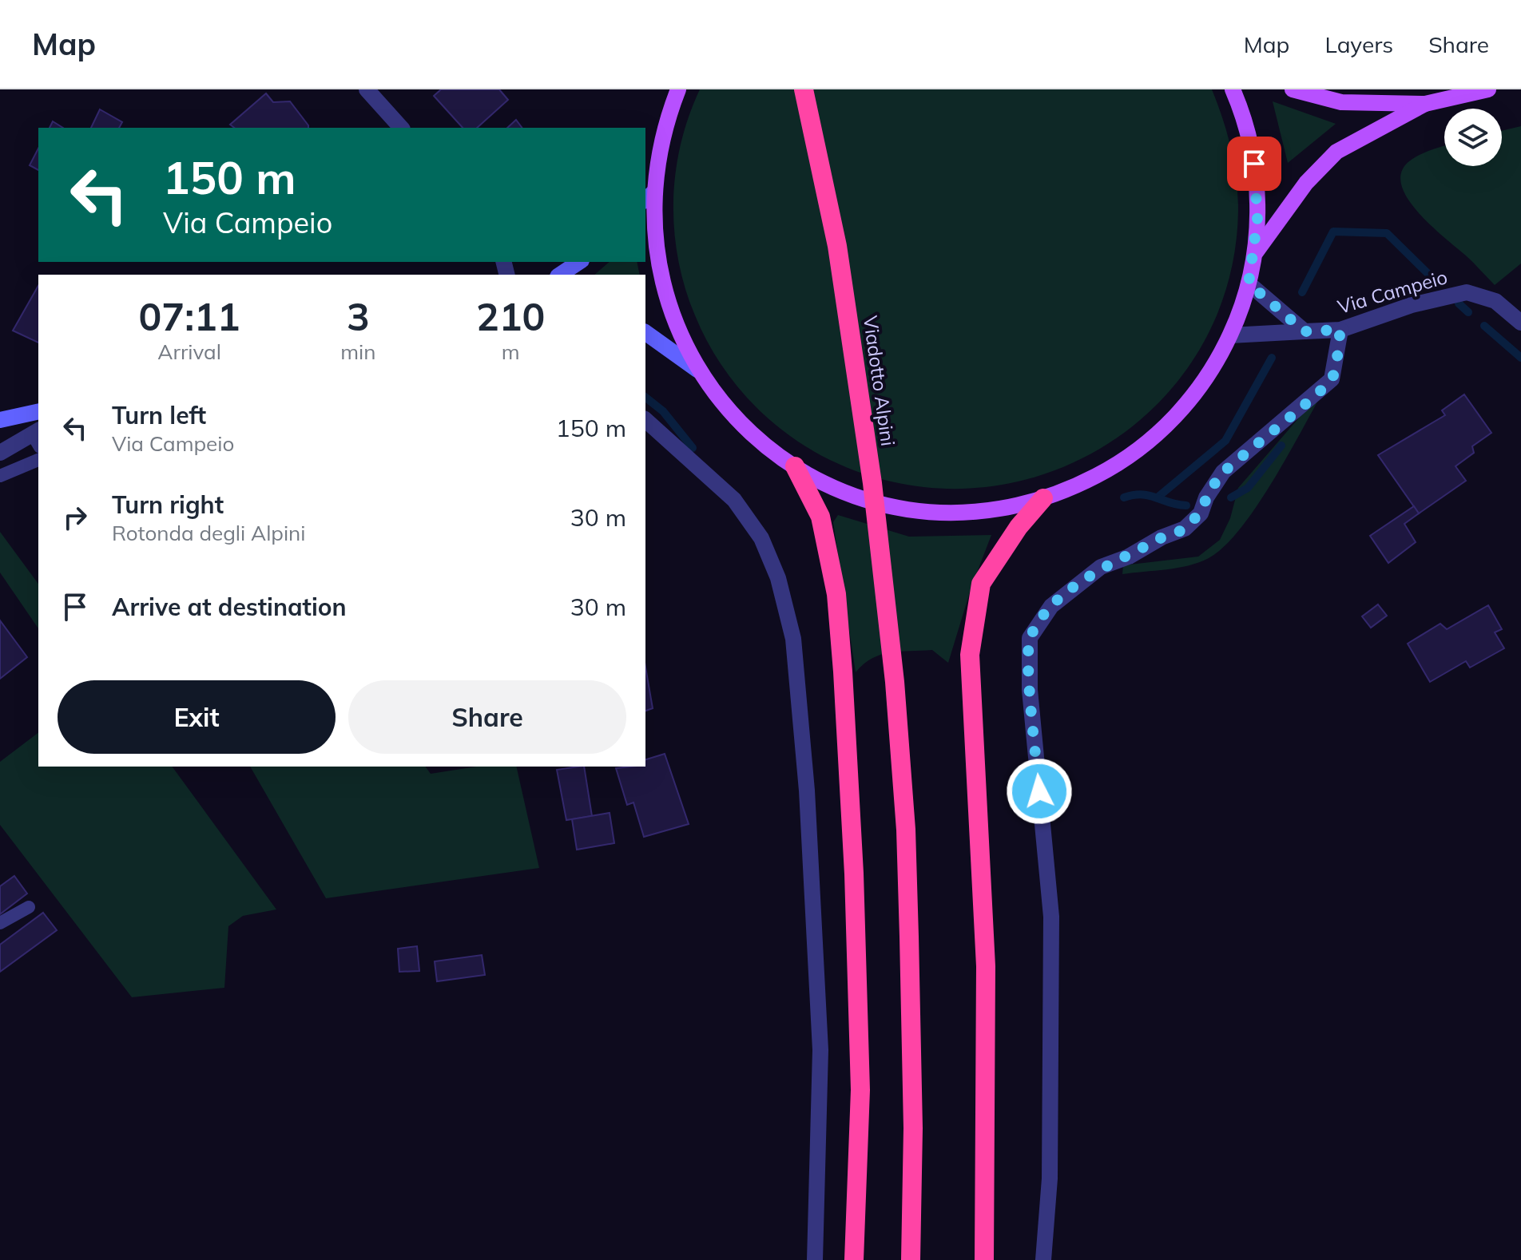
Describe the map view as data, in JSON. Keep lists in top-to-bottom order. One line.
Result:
{"streets":{"highway":["Viadotto Alpini"],"street":["Via Campeio"]},"page":{"header":"Map","nav":["Map","Layers","Share"],"turn":["150 m","Via Campeio"],"eta":["07:11","Arrival","3","min","210","m"],"list":[{"name":"Turn left","note":"Via Campeio","value":"150 m"},{"name":"Turn right","note":"Rotonda degli Alpini","value":"30 m"},{"name":"Arrive at destination","value":"30 m"}],"buttons":["Exit","Share"]}}
